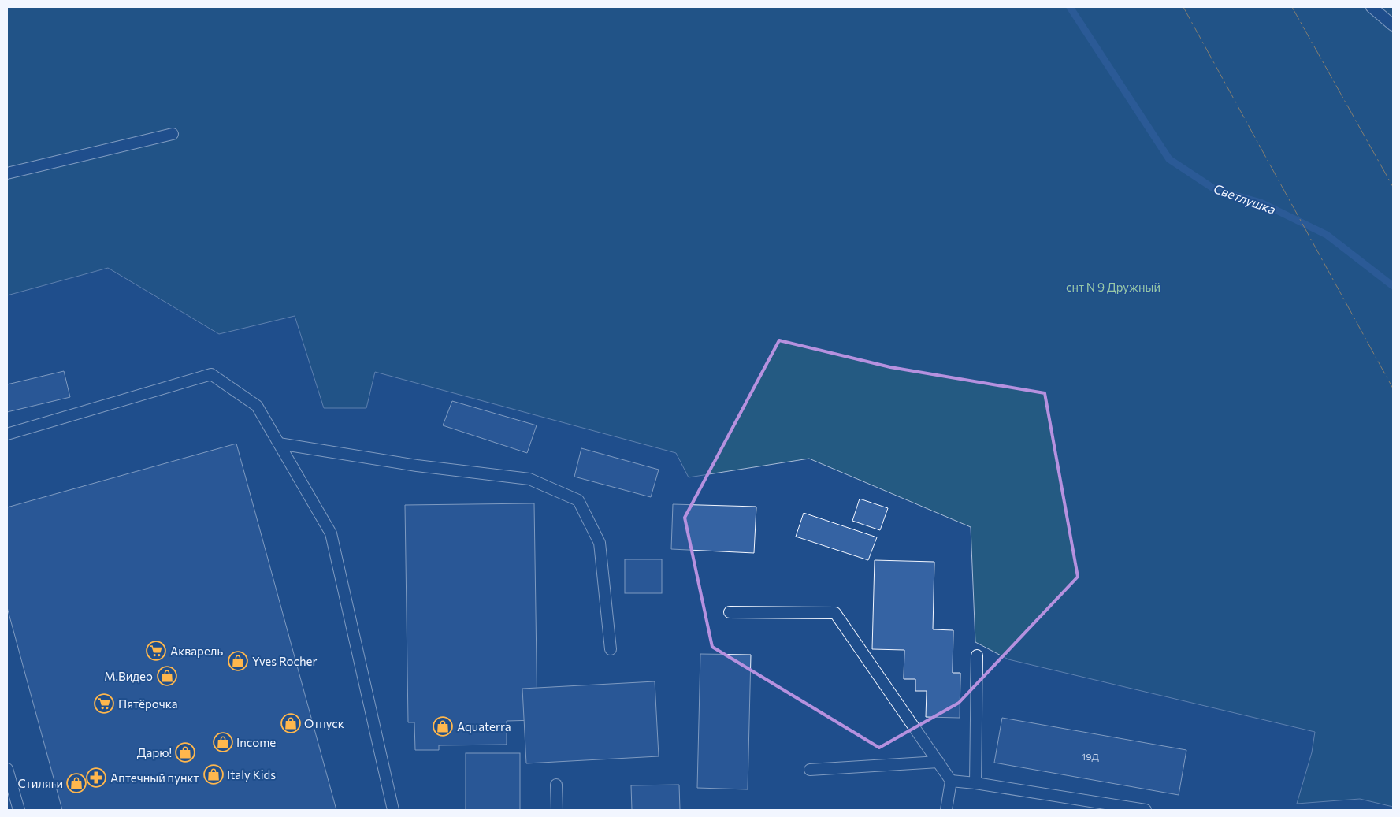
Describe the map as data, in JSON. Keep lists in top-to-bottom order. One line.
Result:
{"water":["Светлушка"],"parks":["снт N 9 Дружный"],"places":{"supermarket":["Акварель","Пятёрочка"],"shop":["Yves Rocher","М.Видео","Отпуск","Aquaterra","Income","Дарю!","Italy Kids","Стиляги"],"pharmacy":["Аптечный пункт"]},"house_numbers":["19Д"]}
